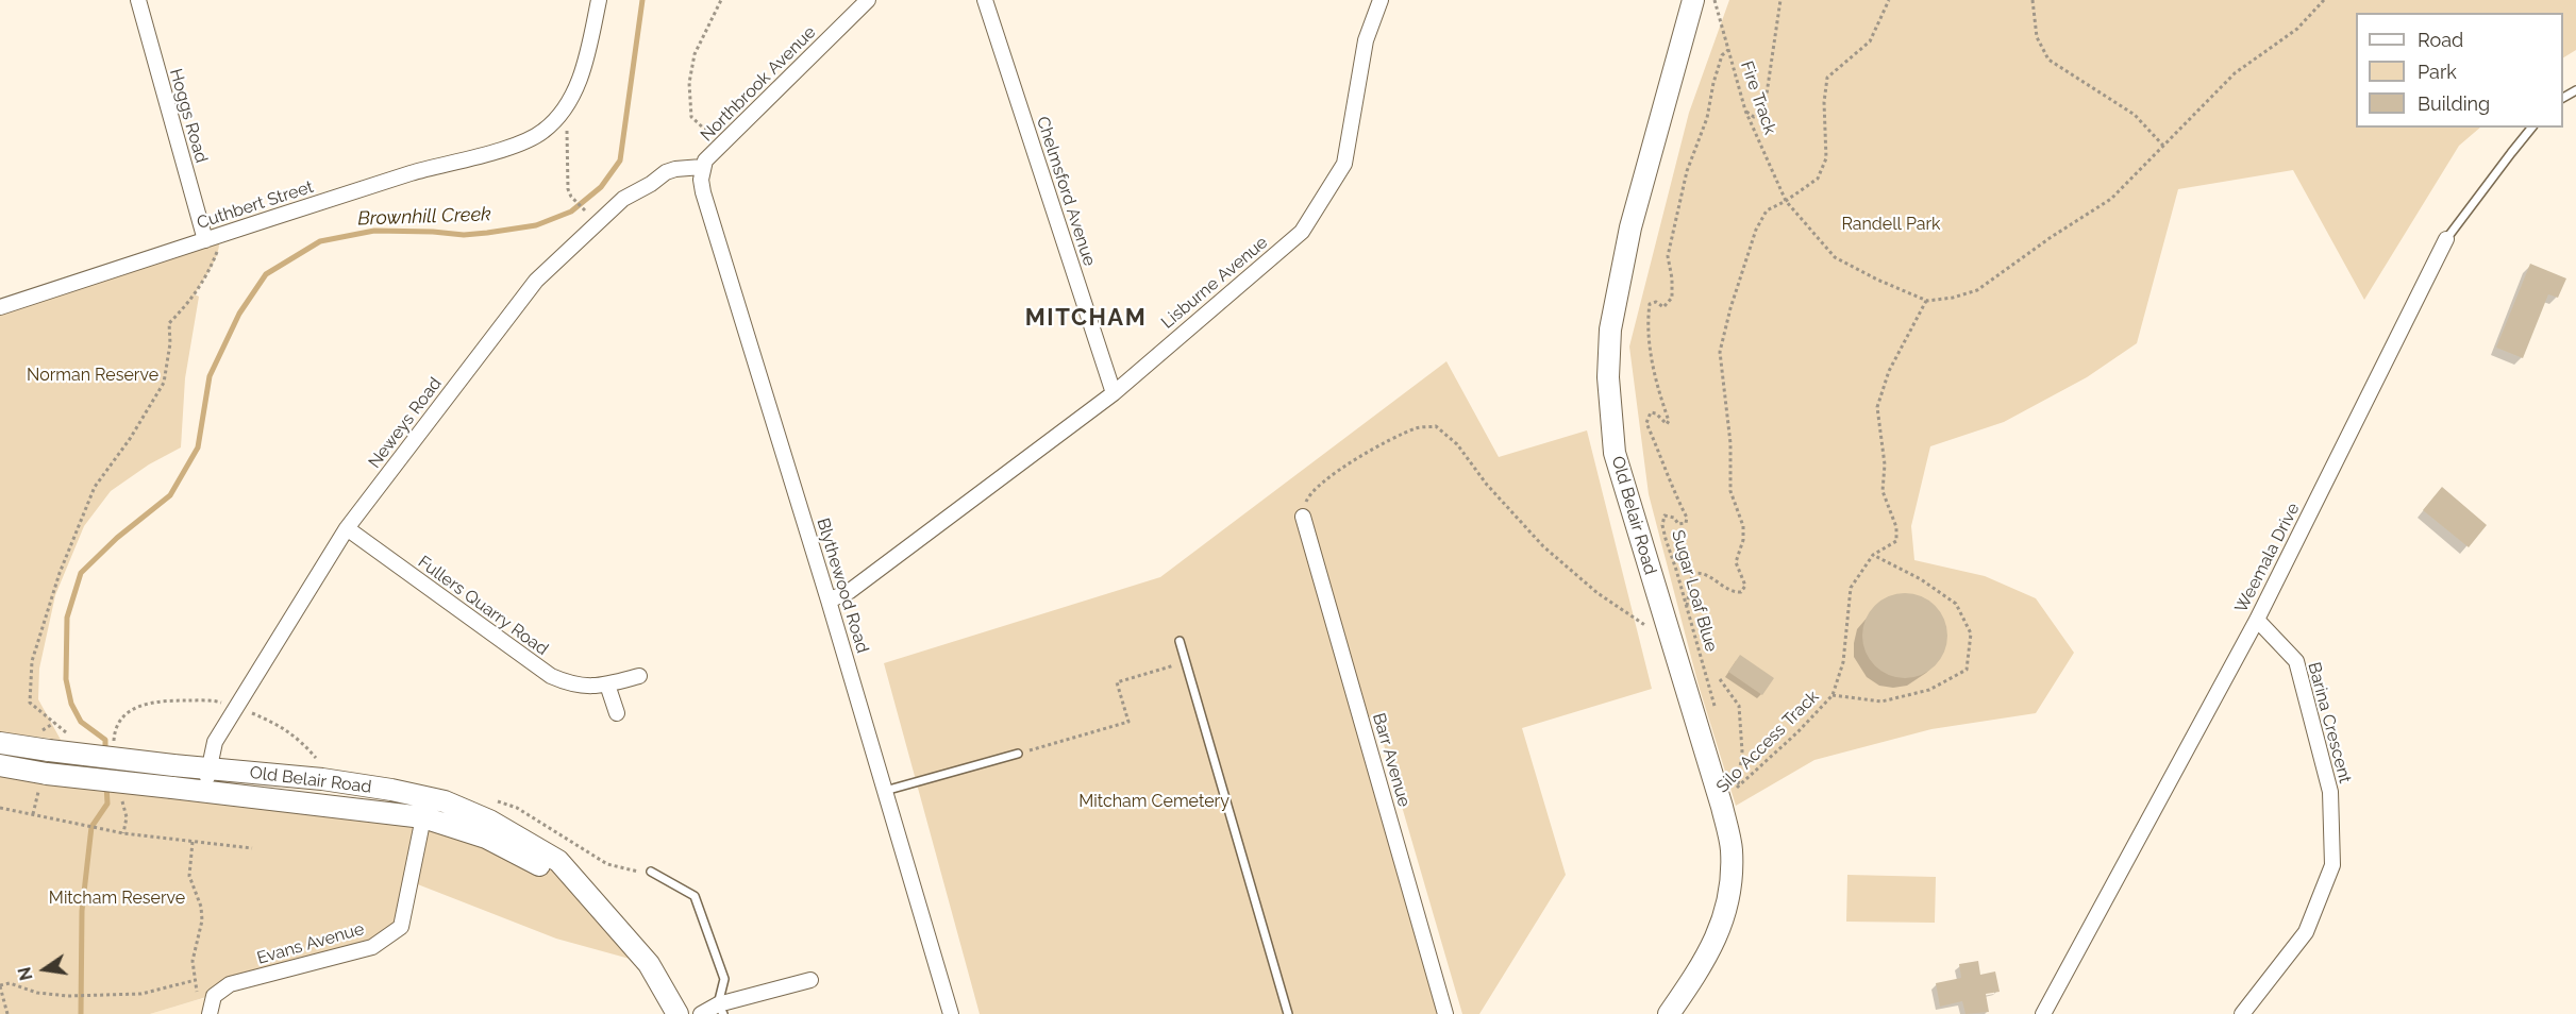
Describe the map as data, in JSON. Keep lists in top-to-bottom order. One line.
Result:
{"streets":{"main road":["Old Belair Road"],"street":["Northbrook Avenue","Hoggs Road","Chelmsford Avenue","Cuthbert Street","Lisburne Avenue","Neweys Road","Weemala Drive","Blythewood Road","Fullers Quarry Road","Barina Crescent","Barr Avenue","Evans Avenue"],"path":["Fire Track","Sugar Loaf Blue","Silo Access Track"]},"crossings":[["Northbrook Avenue","Neweys Road"],["Northbrook Avenue","Blythewood Road"],["Fire Track","Sugar Loaf Blue"],["Hoggs Road","Cuthbert Street"],["Chelmsford Avenue","Lisburne Avenue"],["Lisburne Avenue","Blythewood Road"],["Neweys Road","Old Belair Road"],["Neweys Road","Blythewood Road"],["Neweys Road","Fullers Quarry Road"],["Old Belair Road","Silo Access Track"],["Old Belair Road","Evans Avenue"],["Weemala Drive","Barina Crescent"]],"districts":["MITCHAM"],"water":["Brownhill Creek"],"parks":["Randell Park","Norman Reserve","Mitcham Cemetery","Mitcham Reserve"],"legend":["Road","Park","Building"],"north":"left"}
